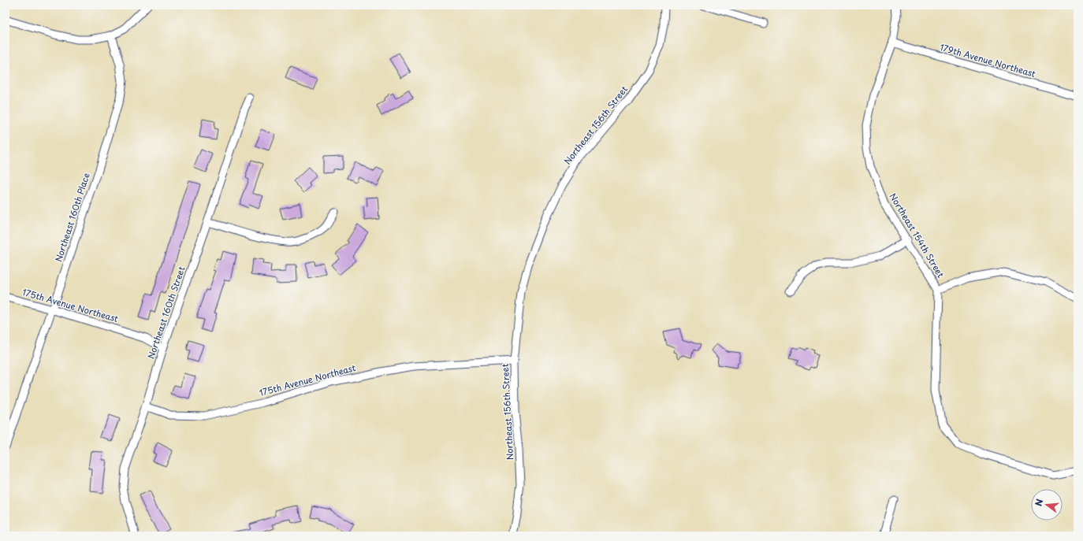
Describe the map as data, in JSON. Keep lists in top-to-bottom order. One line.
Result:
{"streets":{"street":["179th Avenue Northeast","Northeast 156th Street","Northeast 160th Place","Northeast 154th Street","175th Avenue Northeast","Northeast 160th Street"]},"crossings":[["179th Avenue Northeast","Northeast 154th Street"],["Northeast 156th Street","175th Avenue Northeast"],["Northeast 160th Place","175th Avenue Northeast"],["175th Avenue Northeast","Northeast 160th Street"]],"north":"left"}
